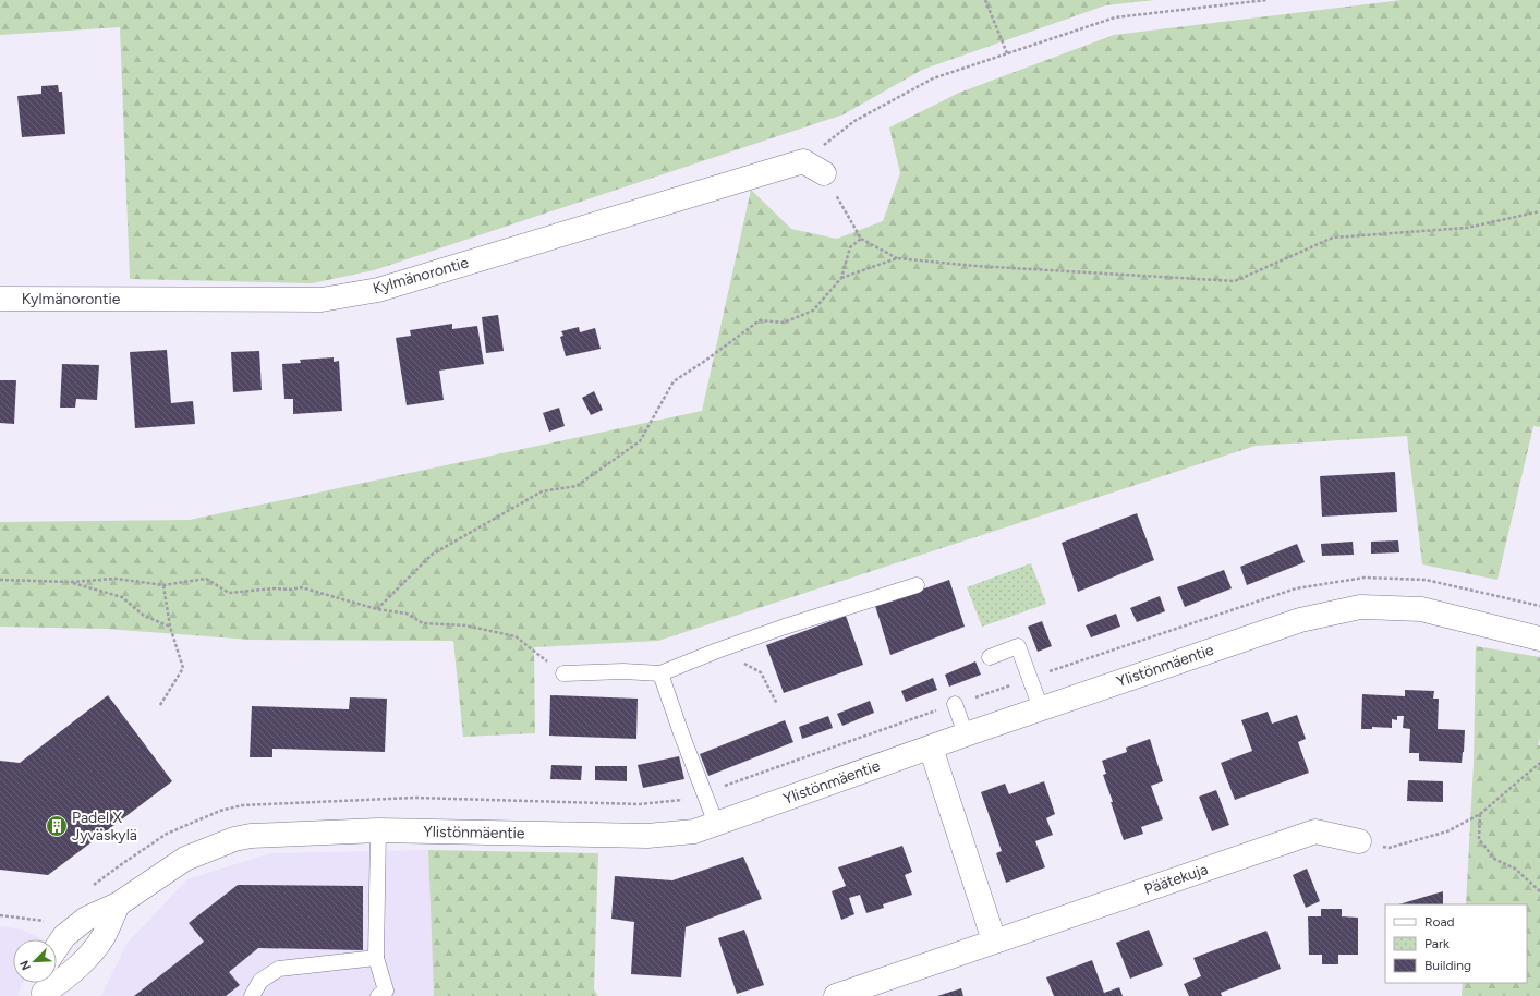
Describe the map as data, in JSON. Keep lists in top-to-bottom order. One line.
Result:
{"streets":{"street":["Kylmänorontie","Ylistönmäentie","Päätekuja"]},"places":{"building":["Padel X Jyväskylä"]},"legend":["Road","Park","Building"],"north":"bottom left"}
